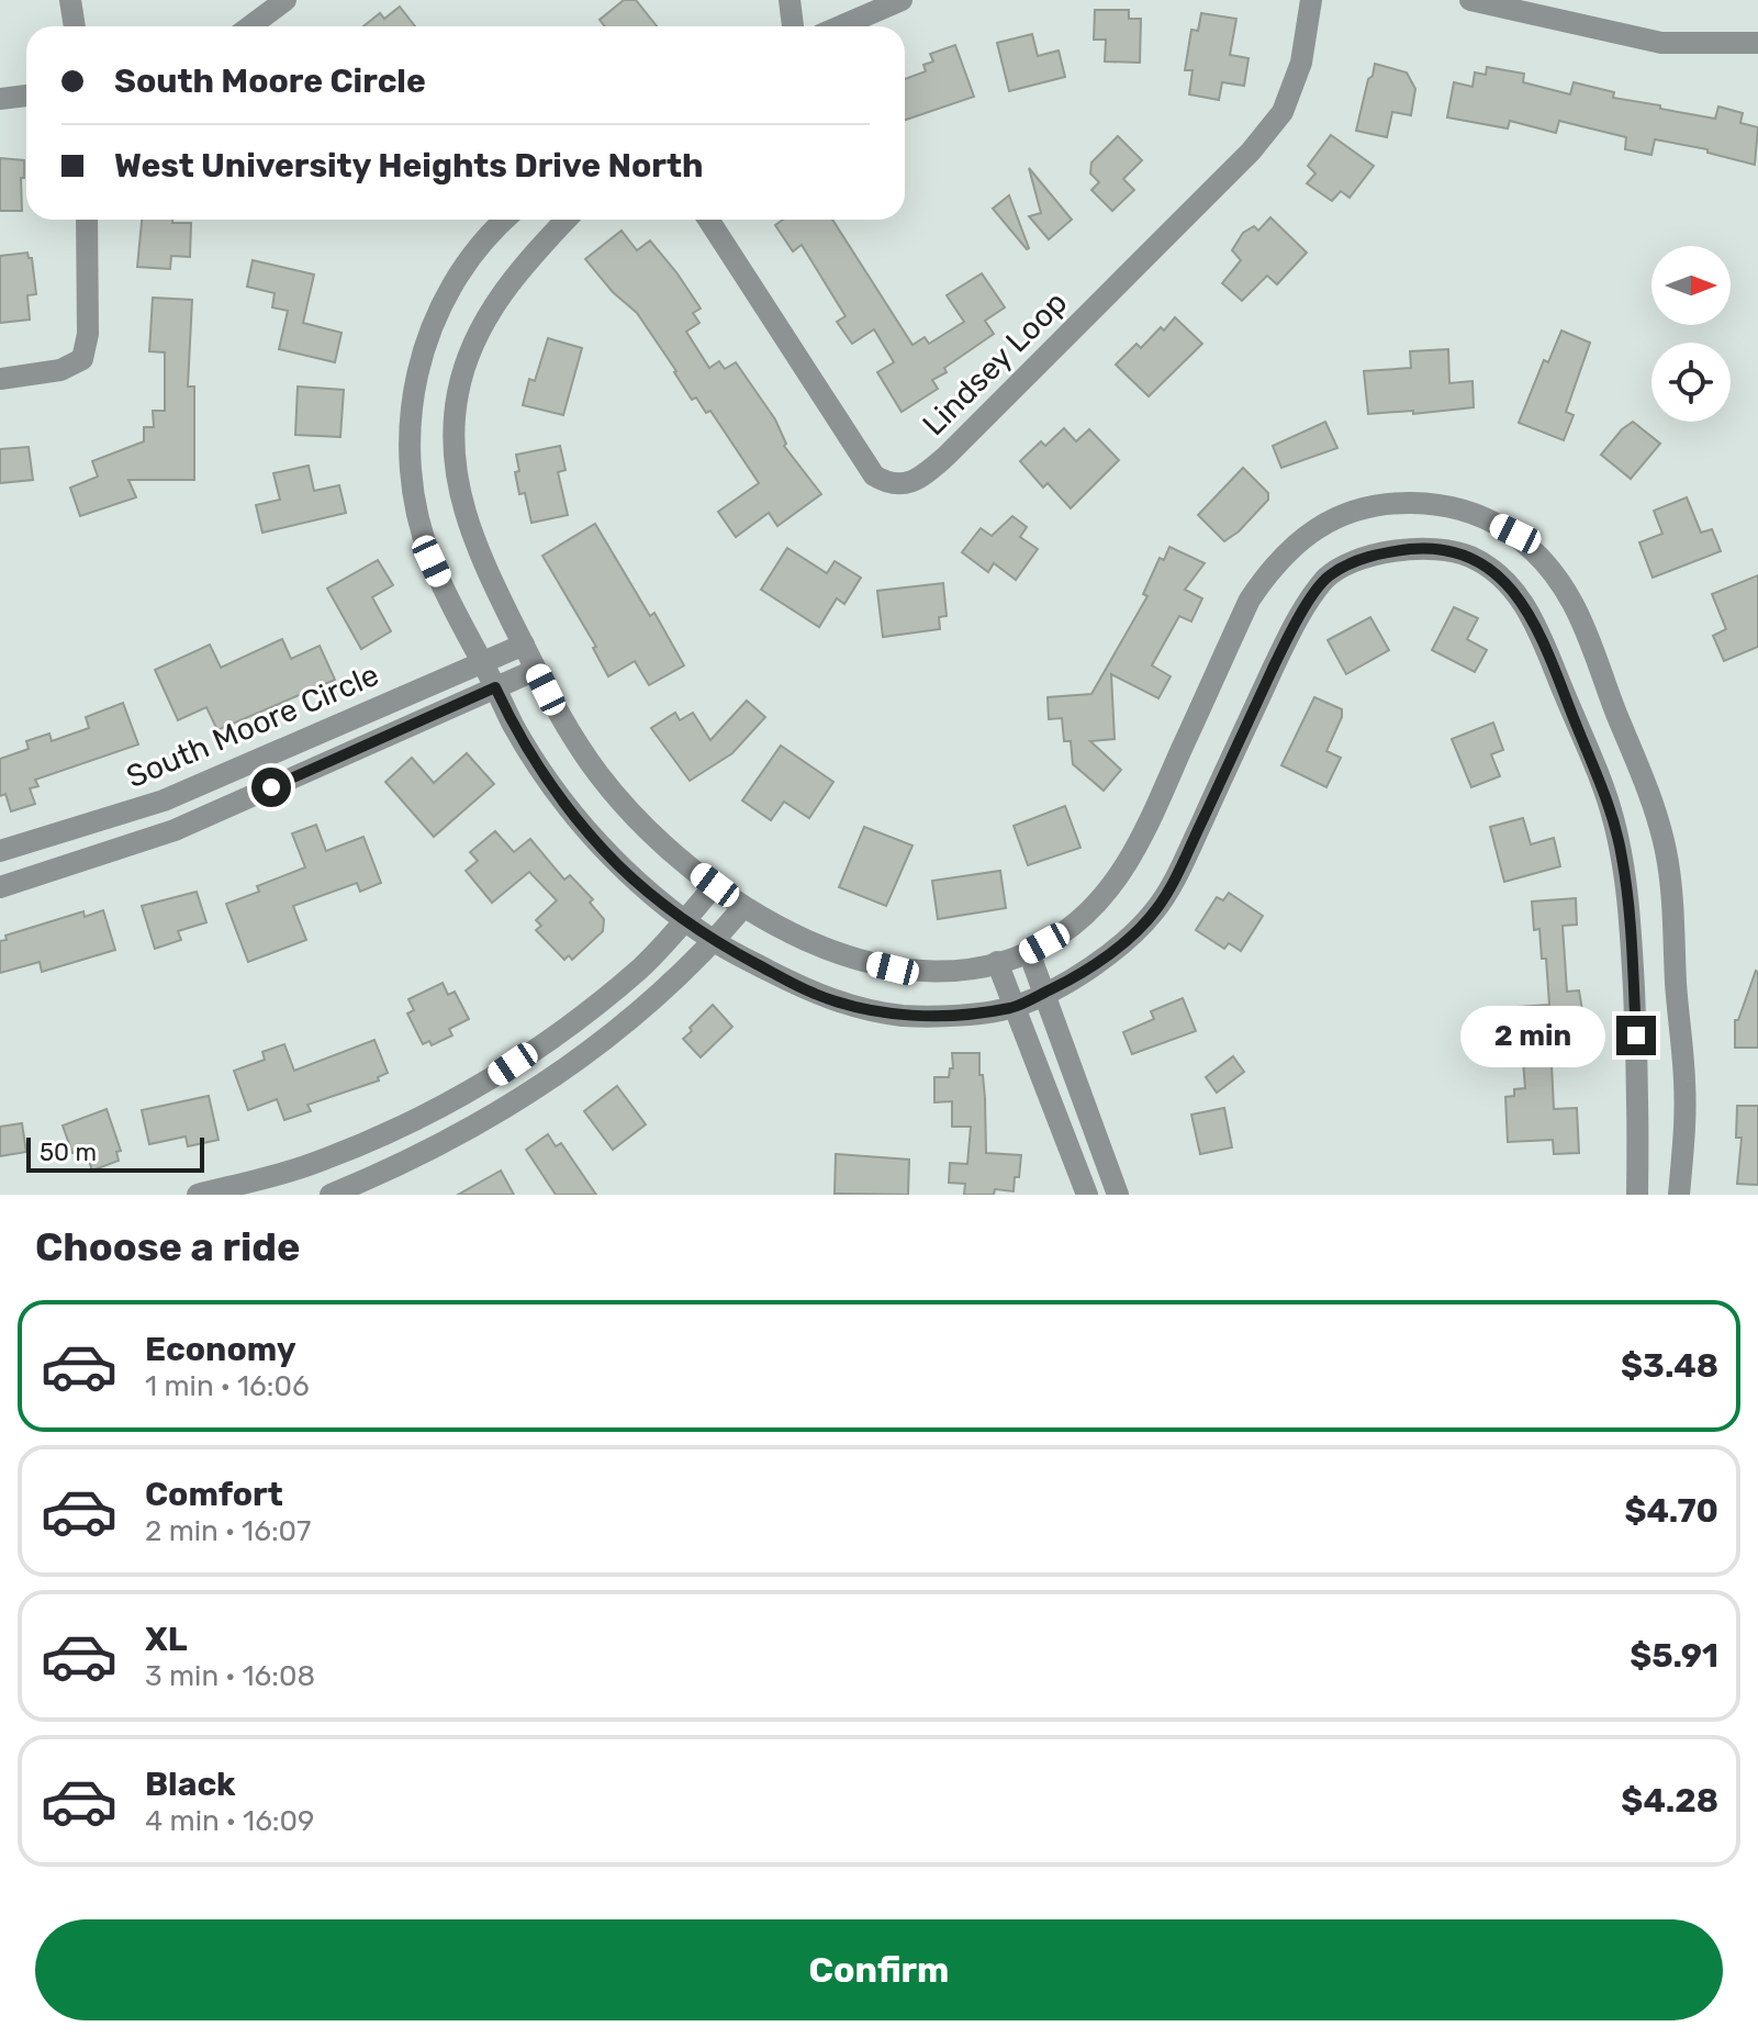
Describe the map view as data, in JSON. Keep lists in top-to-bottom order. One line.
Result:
{"streets":{"street":["Lindsey Loop","South Moore Circle"]},"scale_bar":"50 m","north":"right","page":{"banner":["South Moore Circle","West University Heights Drive North"],"bubble":"2 min","scale":"50 m","heading":"Choose a ride","list":[{"name":"Economy","note":"1 min · 16:06","value":"$3.48"},{"name":"Comfort","note":"2 min · 16:07","value":"$4.70"},{"name":"XL","note":"3 min · 16:08","value":"$5.91"},{"name":"Black","note":"4 min · 16:09","value":"$4.28"}],"buttons":"Confirm"}}
